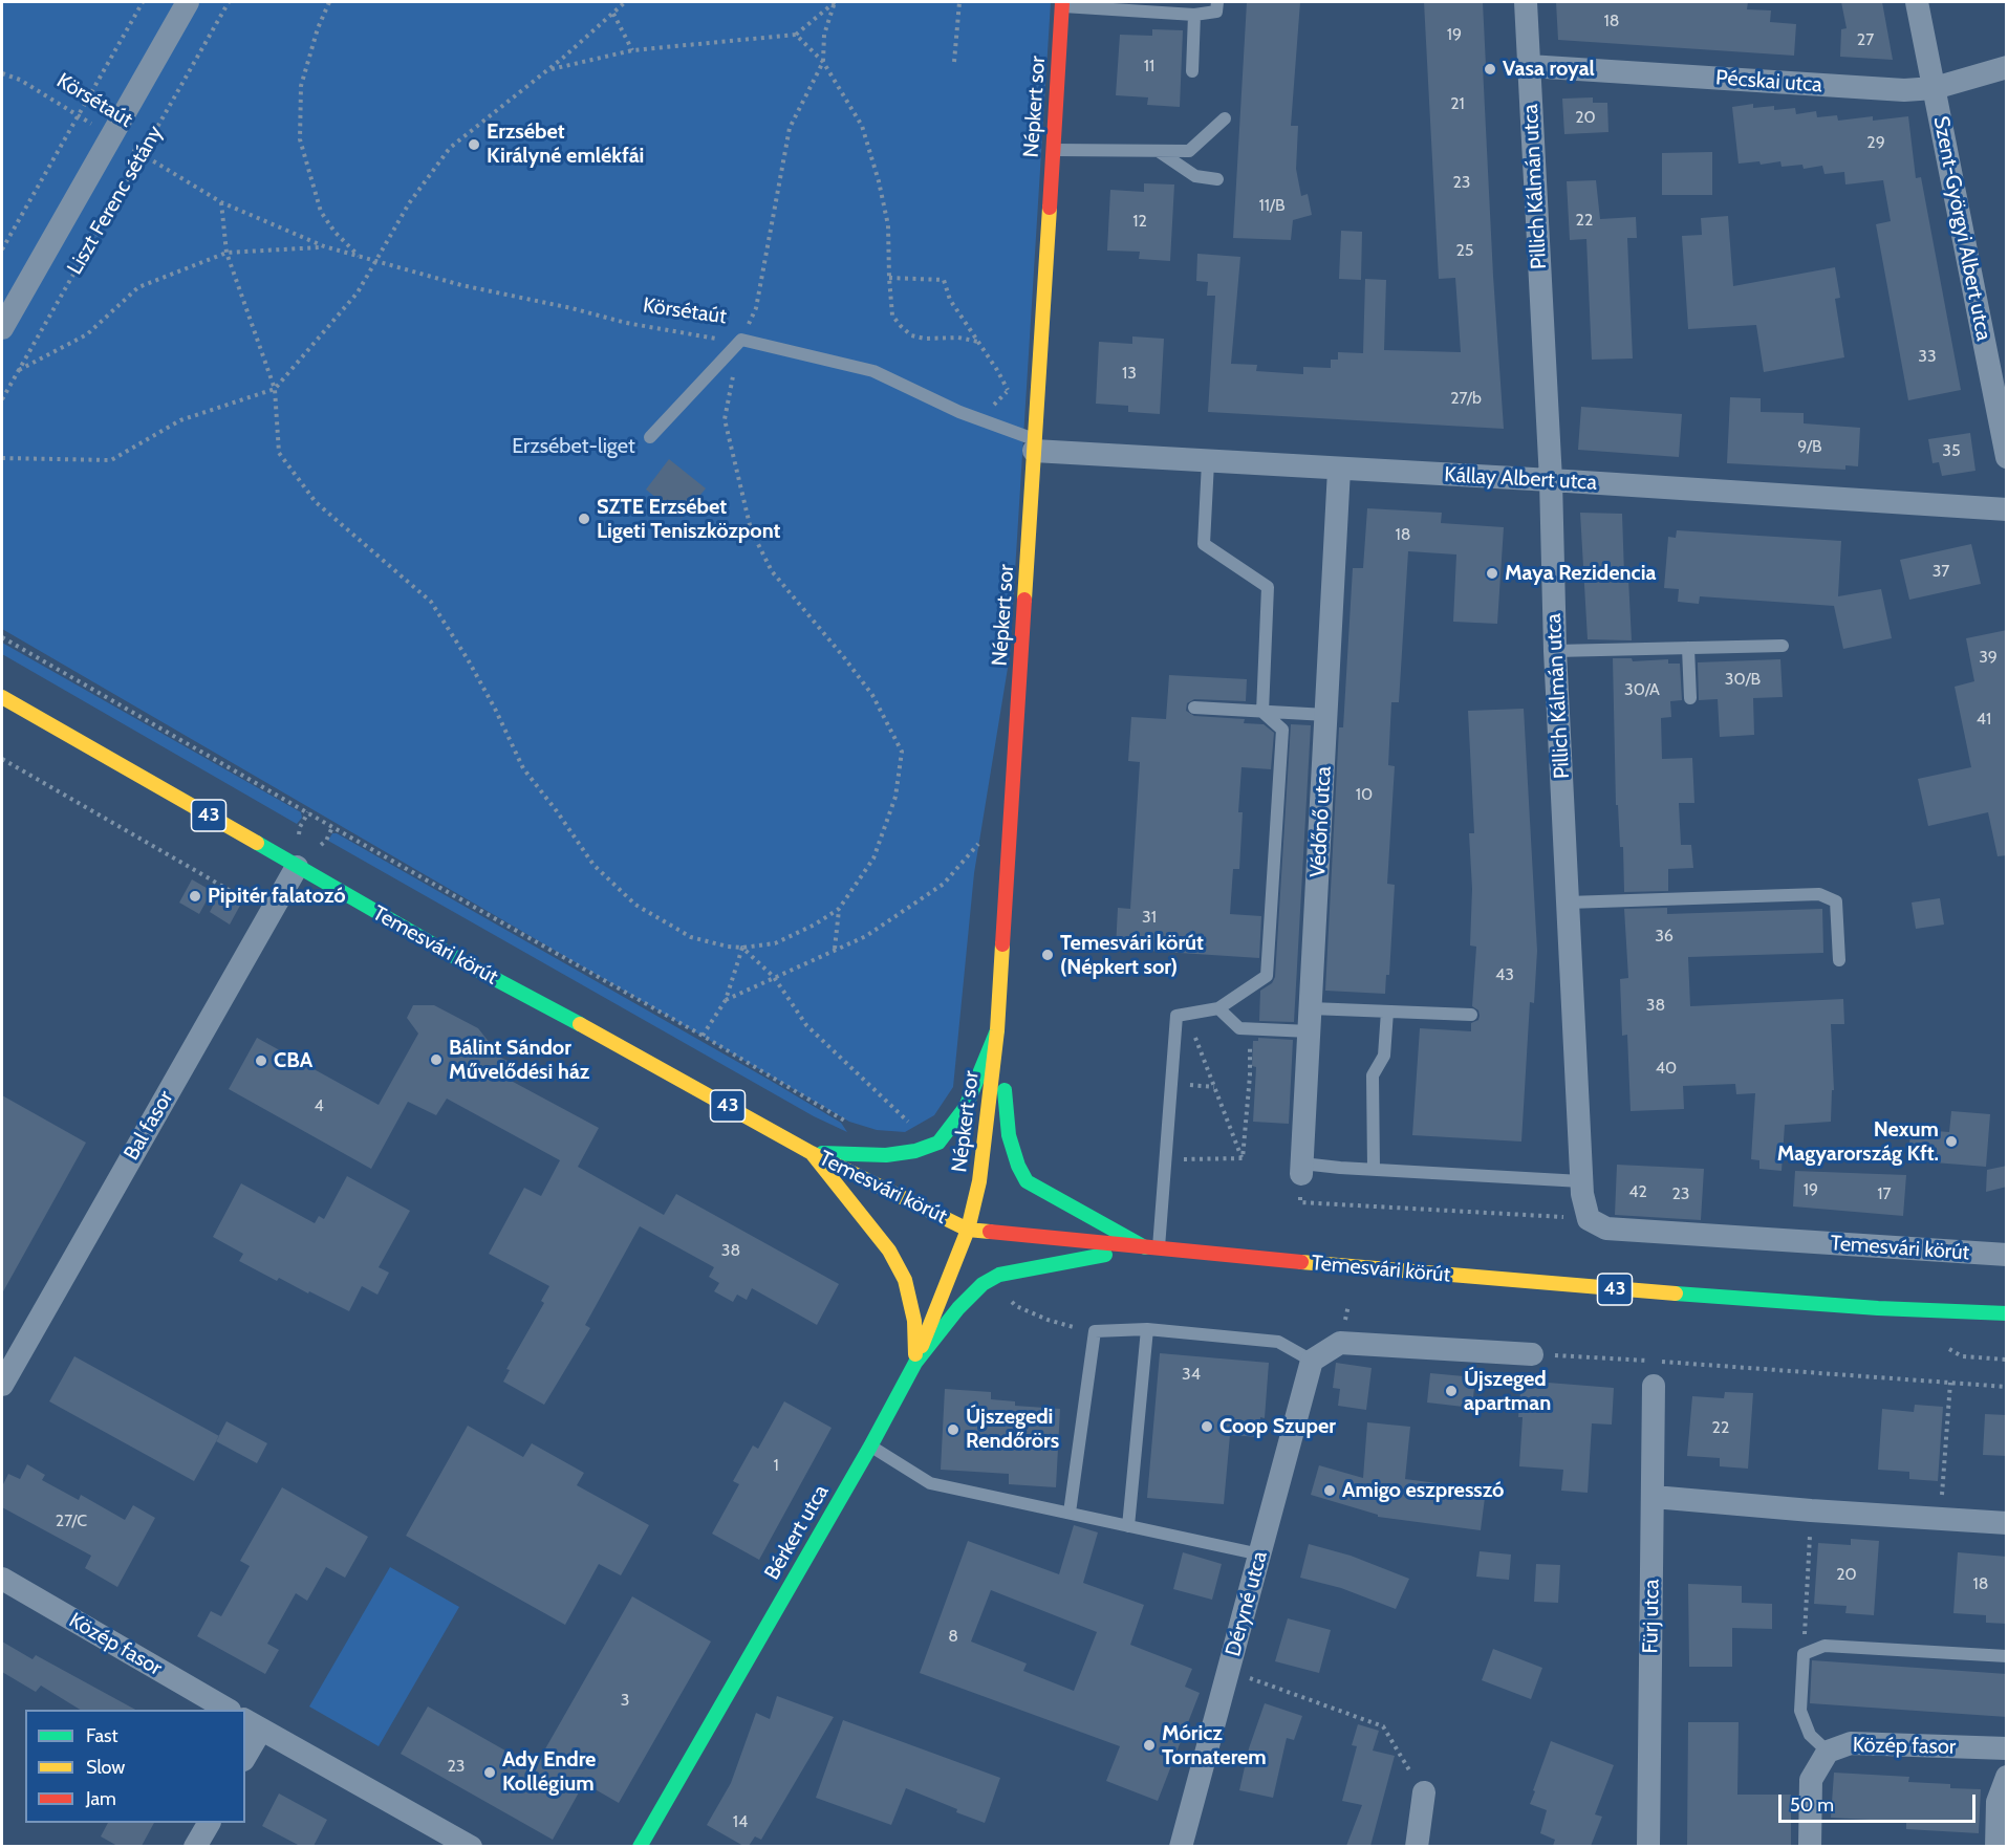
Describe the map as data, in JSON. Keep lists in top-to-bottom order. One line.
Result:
{"streets":{"main road":["Népkert sor","43","Temesvári körút","Bérkert utca"],"street":["Pécskai utca","Pillich Kálmán utca","Liszt Ferenc sétány","Szent-Györgyi Albert utca","Kállay Albert utca","Védőnő utca","Bal fasor","Déryné utca","Fürj utca","Közép fasor"],"lane":["Körsétaút"]},"crossings":[["Pécskai utca","Pillich Kálmán utca"],["Pécskai utca","Szent-Györgyi Albert utca"],["Körsétaút","Népkert sor"],["Körsétaút","Liszt Ferenc sétány"],["Körsétaút","Kállay Albert utca"],["Népkert sor","Kállay Albert utca"],["Népkert sor","Temesvári körút"],["Népkert sor","Bérkert utca"],["Pillich Kálmán utca","Kállay Albert utca"],["Pillich Kálmán utca","Temesvári körút"],["Kállay Albert utca","Védőnő utca"],["Temesvári körút","Bal fasor"],["Temesvári körút","Bérkert utca"]],"parks":["Erzsébet-liget"],"places":["Vasa royal","Erzsébet Királyné emlékfái","SZTE Erzsébet Ligeti Teniszközpont","Maya Rezidencia","Pipitér falatozó","Temesvári körút (Népkert sor)","Bálint Sándor Művelődési ház","CBA","Nexum Magyarország Kft.","Újszeged apartman","Coop Szuper","Újszegedi Rendőrörs","Amigo eszpresszó","Móricz Tornaterem","Ady Endre Kollégium"],"house_numbers":["18","19","27","11","21","20","29","23","11/B","22","12","25","33","13","27/b","9/B","35","18","37","39","30/B","30/A","41","10","31","36","43","38","40","4","19","42","23","17","38","34","22","1","27/C","20","18","8","3","23","14"],"legend":["Fast","Slow","Jam"],"scale_bar":"50 m"}
